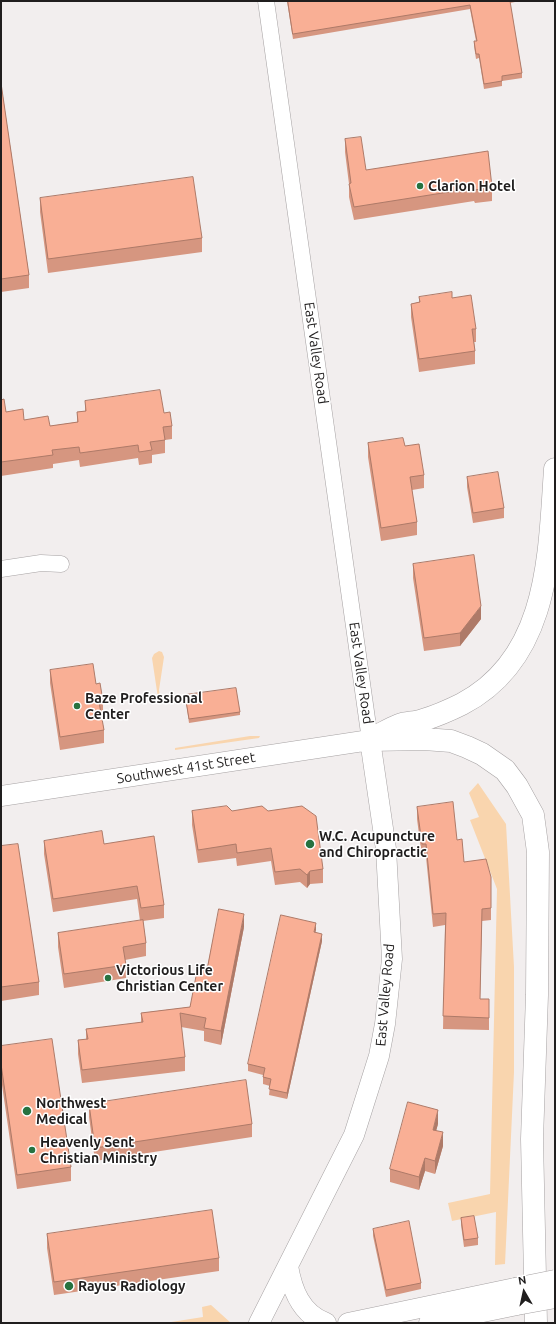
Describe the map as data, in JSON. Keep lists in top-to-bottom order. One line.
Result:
{"streets":{"main road":["East Valley Road","Southwest 41st Street"]},"crossings":[["East Valley Road","Southwest 41st Street"]],"places":["Clarion Hotel","Baze Professional Center","W.C. Acupuncture and Chiropractic","Victorious Life Christian Center","Northwest Medical","Heavenly Sent Christian Ministry","Rayus Radiology"],"north":"top"}
